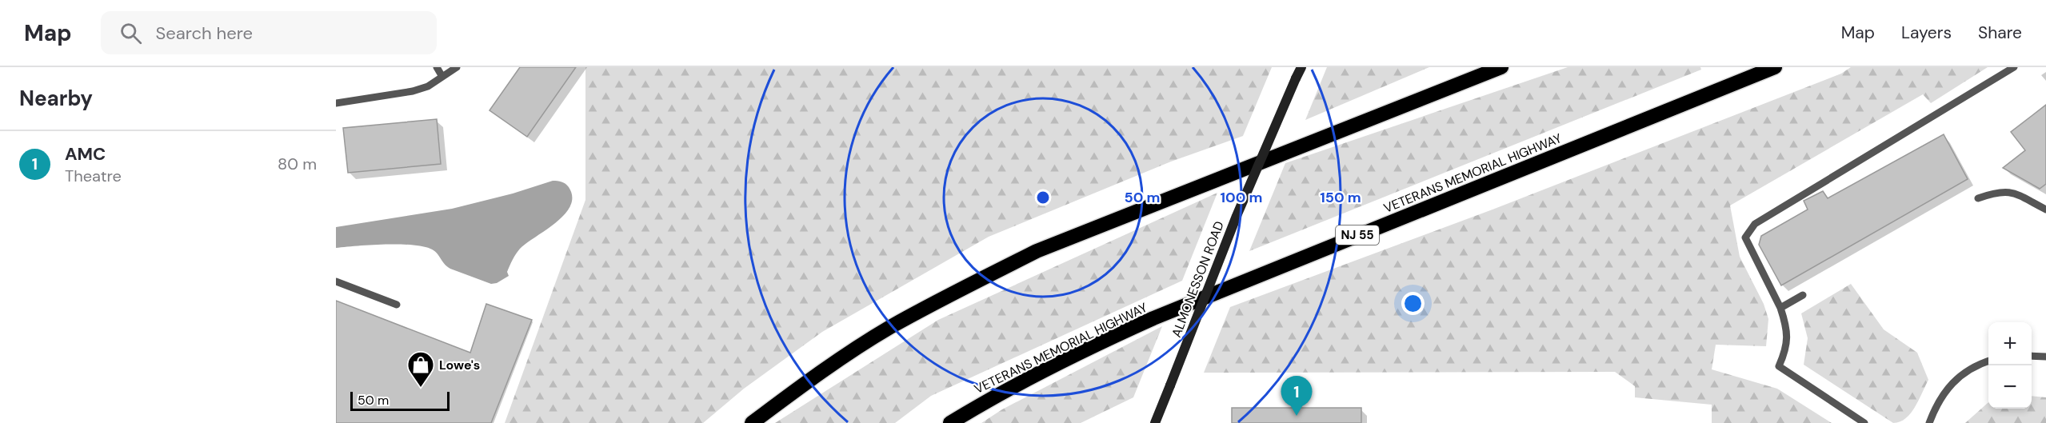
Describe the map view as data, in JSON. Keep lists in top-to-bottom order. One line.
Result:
{"streets":{"highway":["VETERANS MEMORIAL HIGHWAY","NJ 55"],"main road":["ALMONESSON ROAD"]},"places":{"shop":["Lowe's"]},"scale_bar":"50 m","page":{"header":"Map","search":"Search here","nav":["Map","Layers","Share"],"heading":"Nearby","list":[{"mark":"1","name":"AMC","note":"Theatre","value":"80 m"}],"map_buttons":["+","−"],"pins":"1","scale":"50 m"},"rings":["50 m","100 m","150 m"]}
